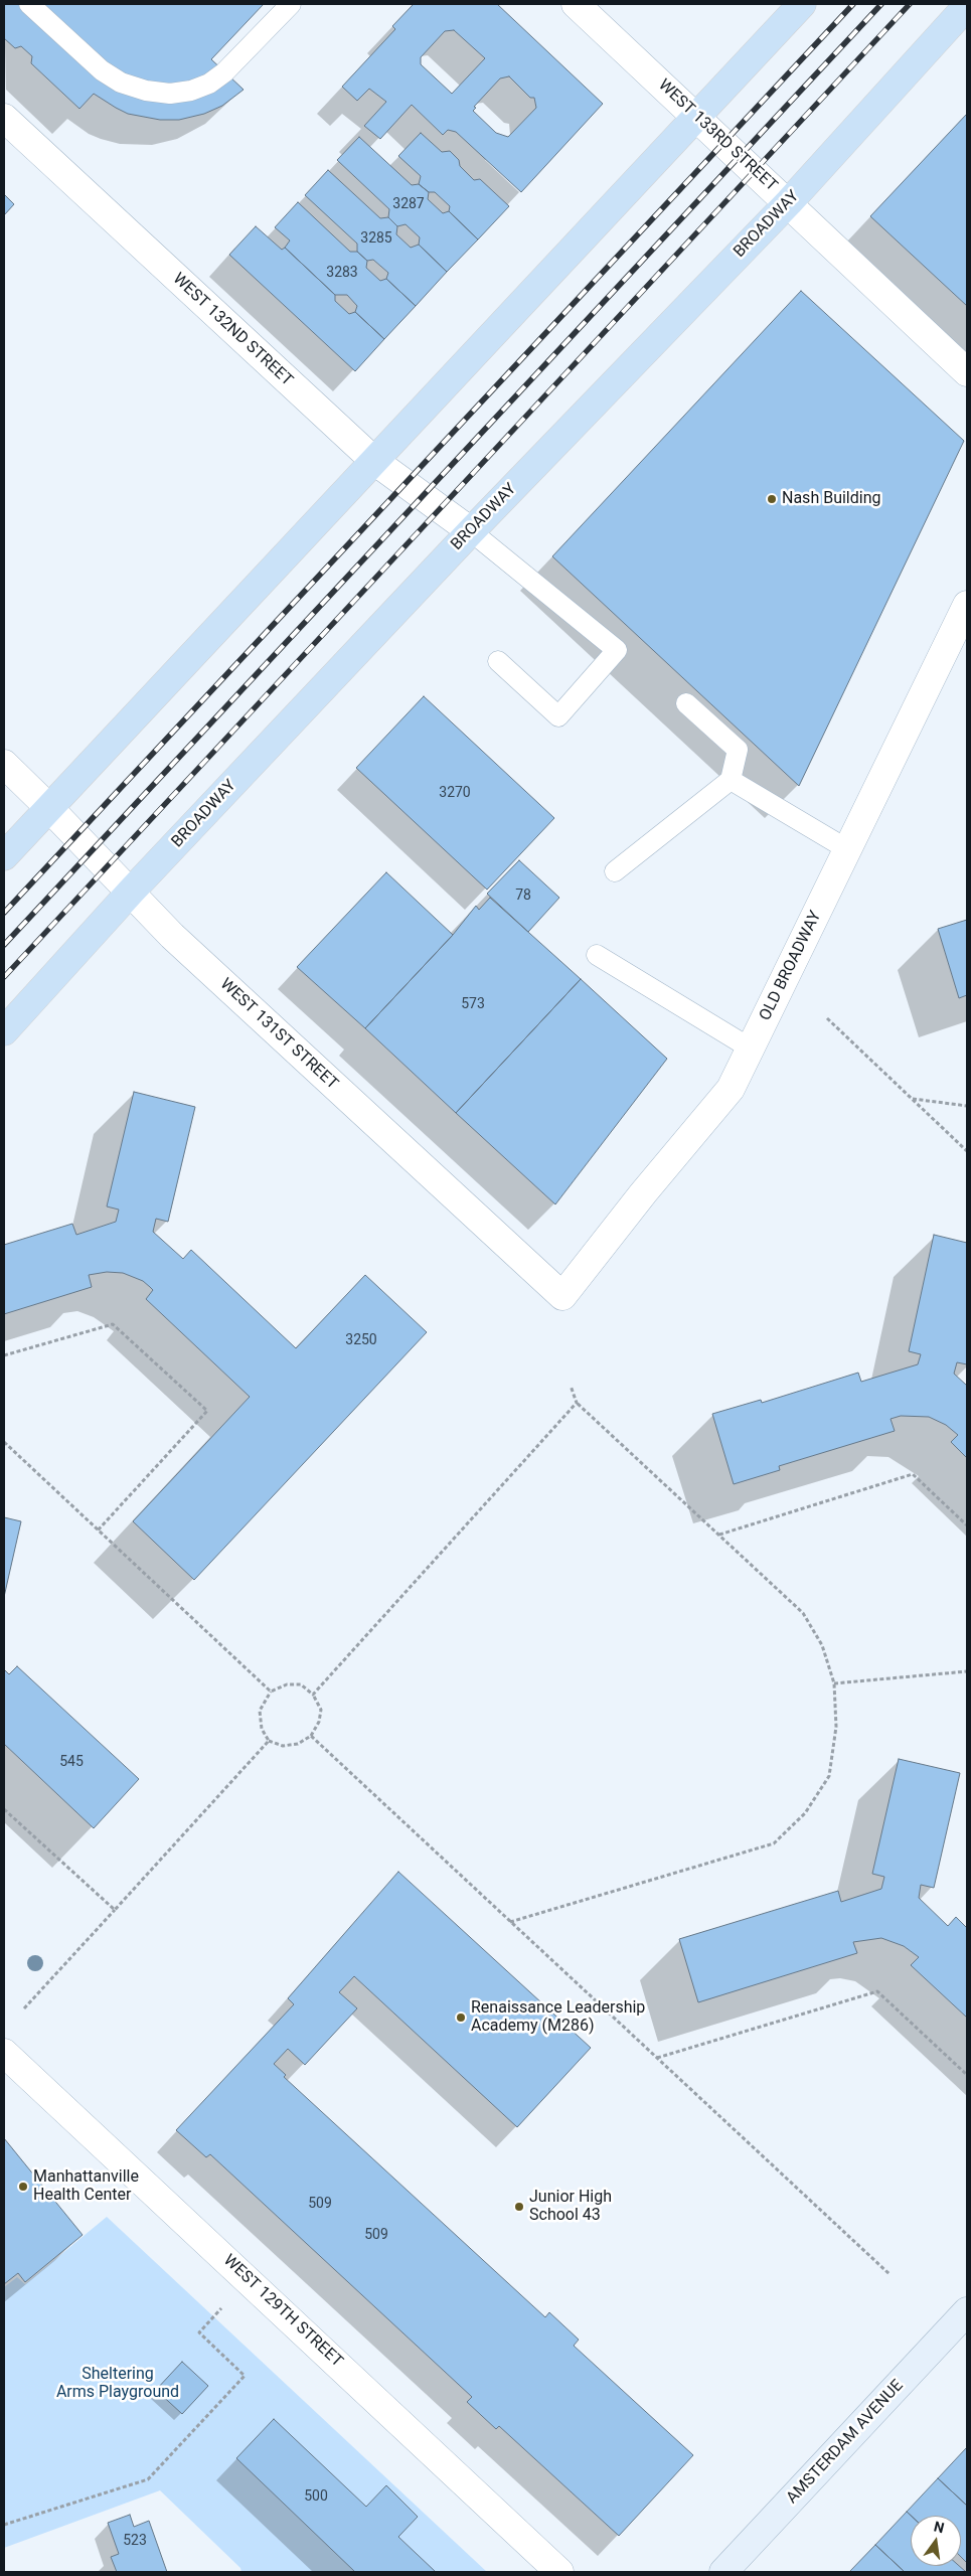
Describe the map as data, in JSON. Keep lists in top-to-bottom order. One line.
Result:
{"streets":{"main road":["BROADWAY","AMSTERDAM AVENUE"],"street":["WEST 133RD STREET","WEST 132ND STREET","OLD BROADWAY","WEST 131ST STREET","WEST 129TH STREET"]},"crossings":[["WEST 133RD STREET","BROADWAY"],["BROADWAY","WEST 132ND STREET"],["BROADWAY","WEST 131ST STREET"],["OLD BROADWAY","WEST 131ST STREET"]],"parks":["Sheltering Arms Playground"],"places":["Nash Building","Renaissance Leadership Academy (M286)","Manhattanville Health Center","Junior High School 43"],"house_numbers":["3287","3285","3283","3270","78","573","3250","545","509","509","500","523"],"north":"top"}
